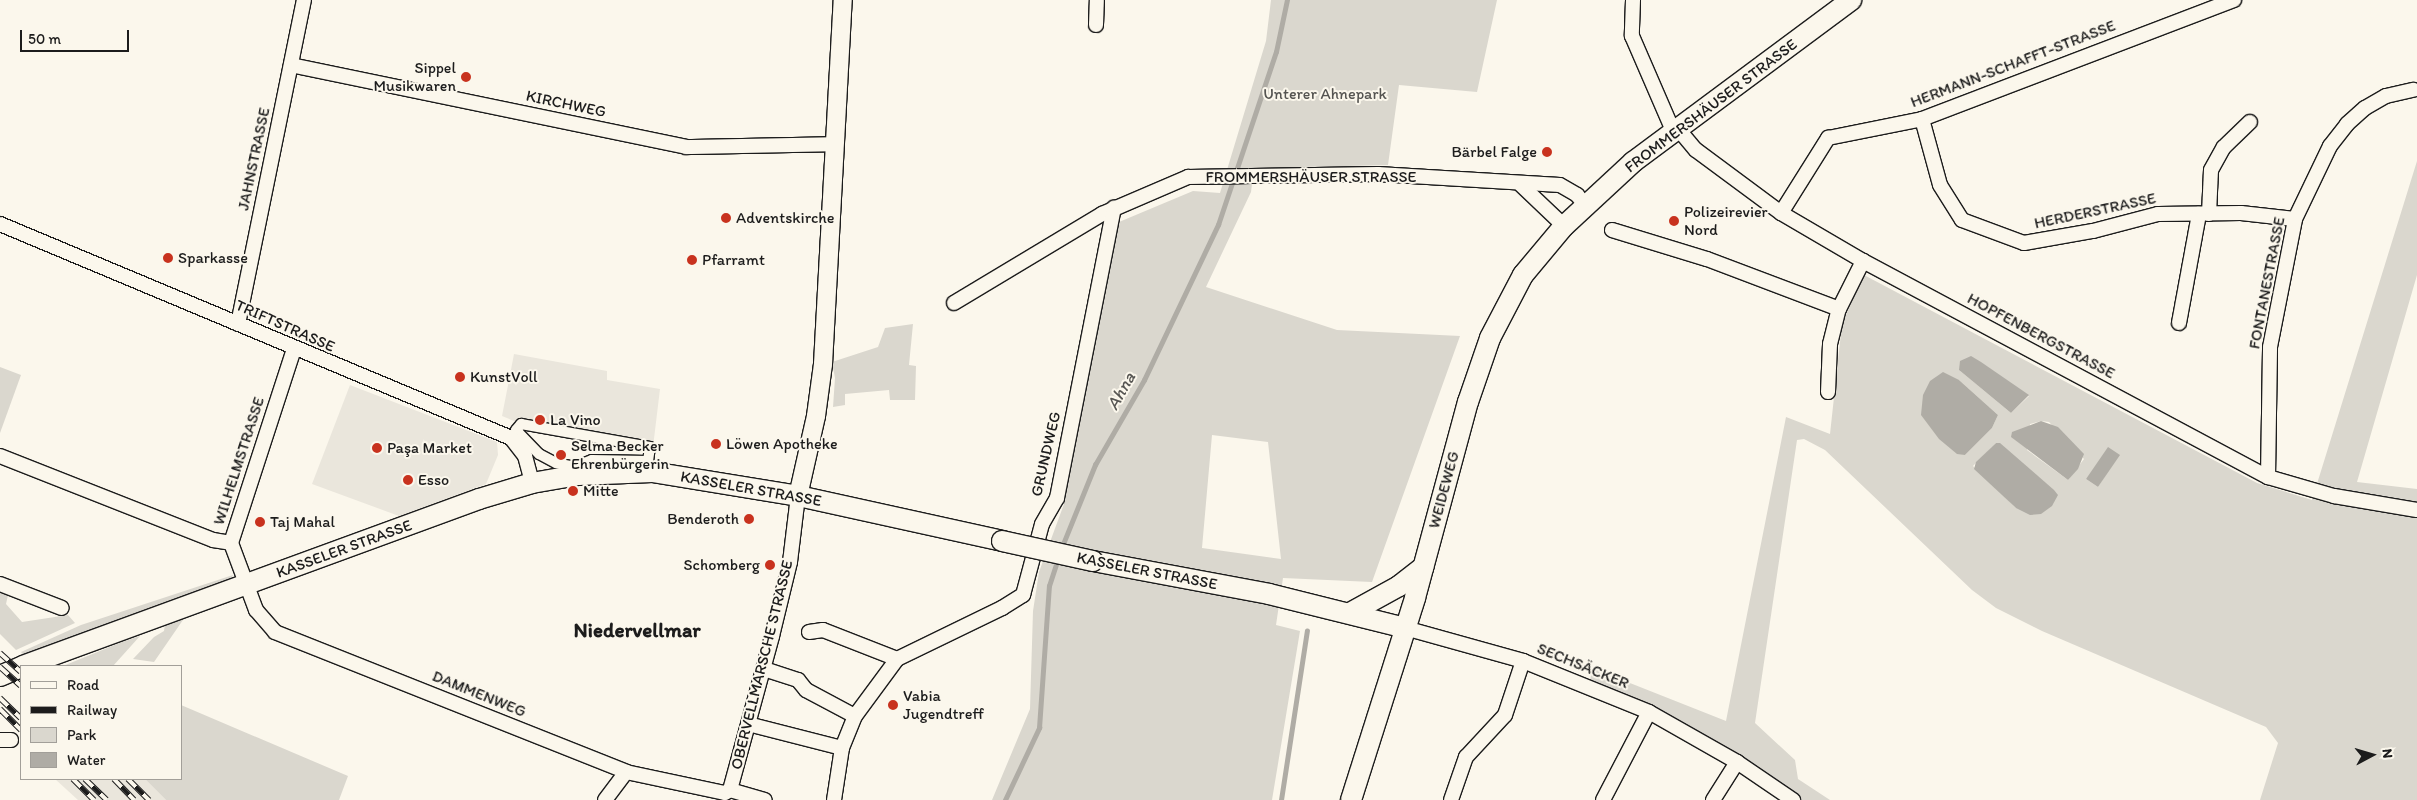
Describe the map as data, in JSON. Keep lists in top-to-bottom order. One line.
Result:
{"streets":{"main road":["FROMMERSHÄUSER STRASSE","KASSELER STRASSE","WEIDEWEG"],"street":["HERMANN-SCHAFFT-STRASSE","KIRCHWEG","JAHNSTRASSE","HERDERSTRASSE","FONTANESTRASSE","TRIFTSTRASSE","HOPFENBERGSTRASSE","GRUNDWEG","WILHELMSTRASSE","OBERVELLMARSCHE STRASSE","SECHSÄCKER","DAMMENWEG"]},"crossings":[["HERMANN-SCHAFFT-STRASSE","HERDERSTRASSE"],["HERMANN-SCHAFFT-STRASSE","HOPFENBERGSTRASSE"],["KIRCHWEG","JAHNSTRASSE"],["KIRCHWEG","OBERVELLMARSCHE STRASSE"],["FROMMERSHÄUSER STRASSE","HOPFENBERGSTRASSE"],["FROMMERSHÄUSER STRASSE","GRUNDWEG"],["FROMMERSHÄUSER STRASSE","WEIDEWEG"],["JAHNSTRASSE","TRIFTSTRASSE"],["HERDERSTRASSE","FONTANESTRASSE"],["FONTANESTRASSE","HOPFENBERGSTRASSE"],["TRIFTSTRASSE","WILHELMSTRASSE"],["TRIFTSTRASSE","KASSELER STRASSE"],["WILHELMSTRASSE","KASSELER STRASSE"],["WILHELMSTRASSE","DAMMENWEG"],["KASSELER STRASSE","WEIDEWEG"],["KASSELER STRASSE","OBERVELLMARSCHE STRASSE"],["KASSELER STRASSE","SECHSÄCKER"],["KASSELER STRASSE","DAMMENWEG"],["WEIDEWEG","SECHSÄCKER"],["OBERVELLMARSCHE STRASSE","DAMMENWEG"]],"districts":["Niedervellmar"],"water":["Ahna"],"parks":["Unterer Ahnepark"],"places":["Sippel Musikwaren","Bärbel Falge","Adventskirche","Polizeirevier Nord","Sparkasse","Pfarramt","KunstVoll","La Vino","Löwen Apotheke","Paşa Market","Selma Becker Ehrenbürgerin","Esso","Mitte","Benderoth","Taj Mahal","Schomberg","Vabia Jugendtreff"],"legend":["Road","Railway","Park","Water"],"scale_bar":"50 m","north":"right"}
